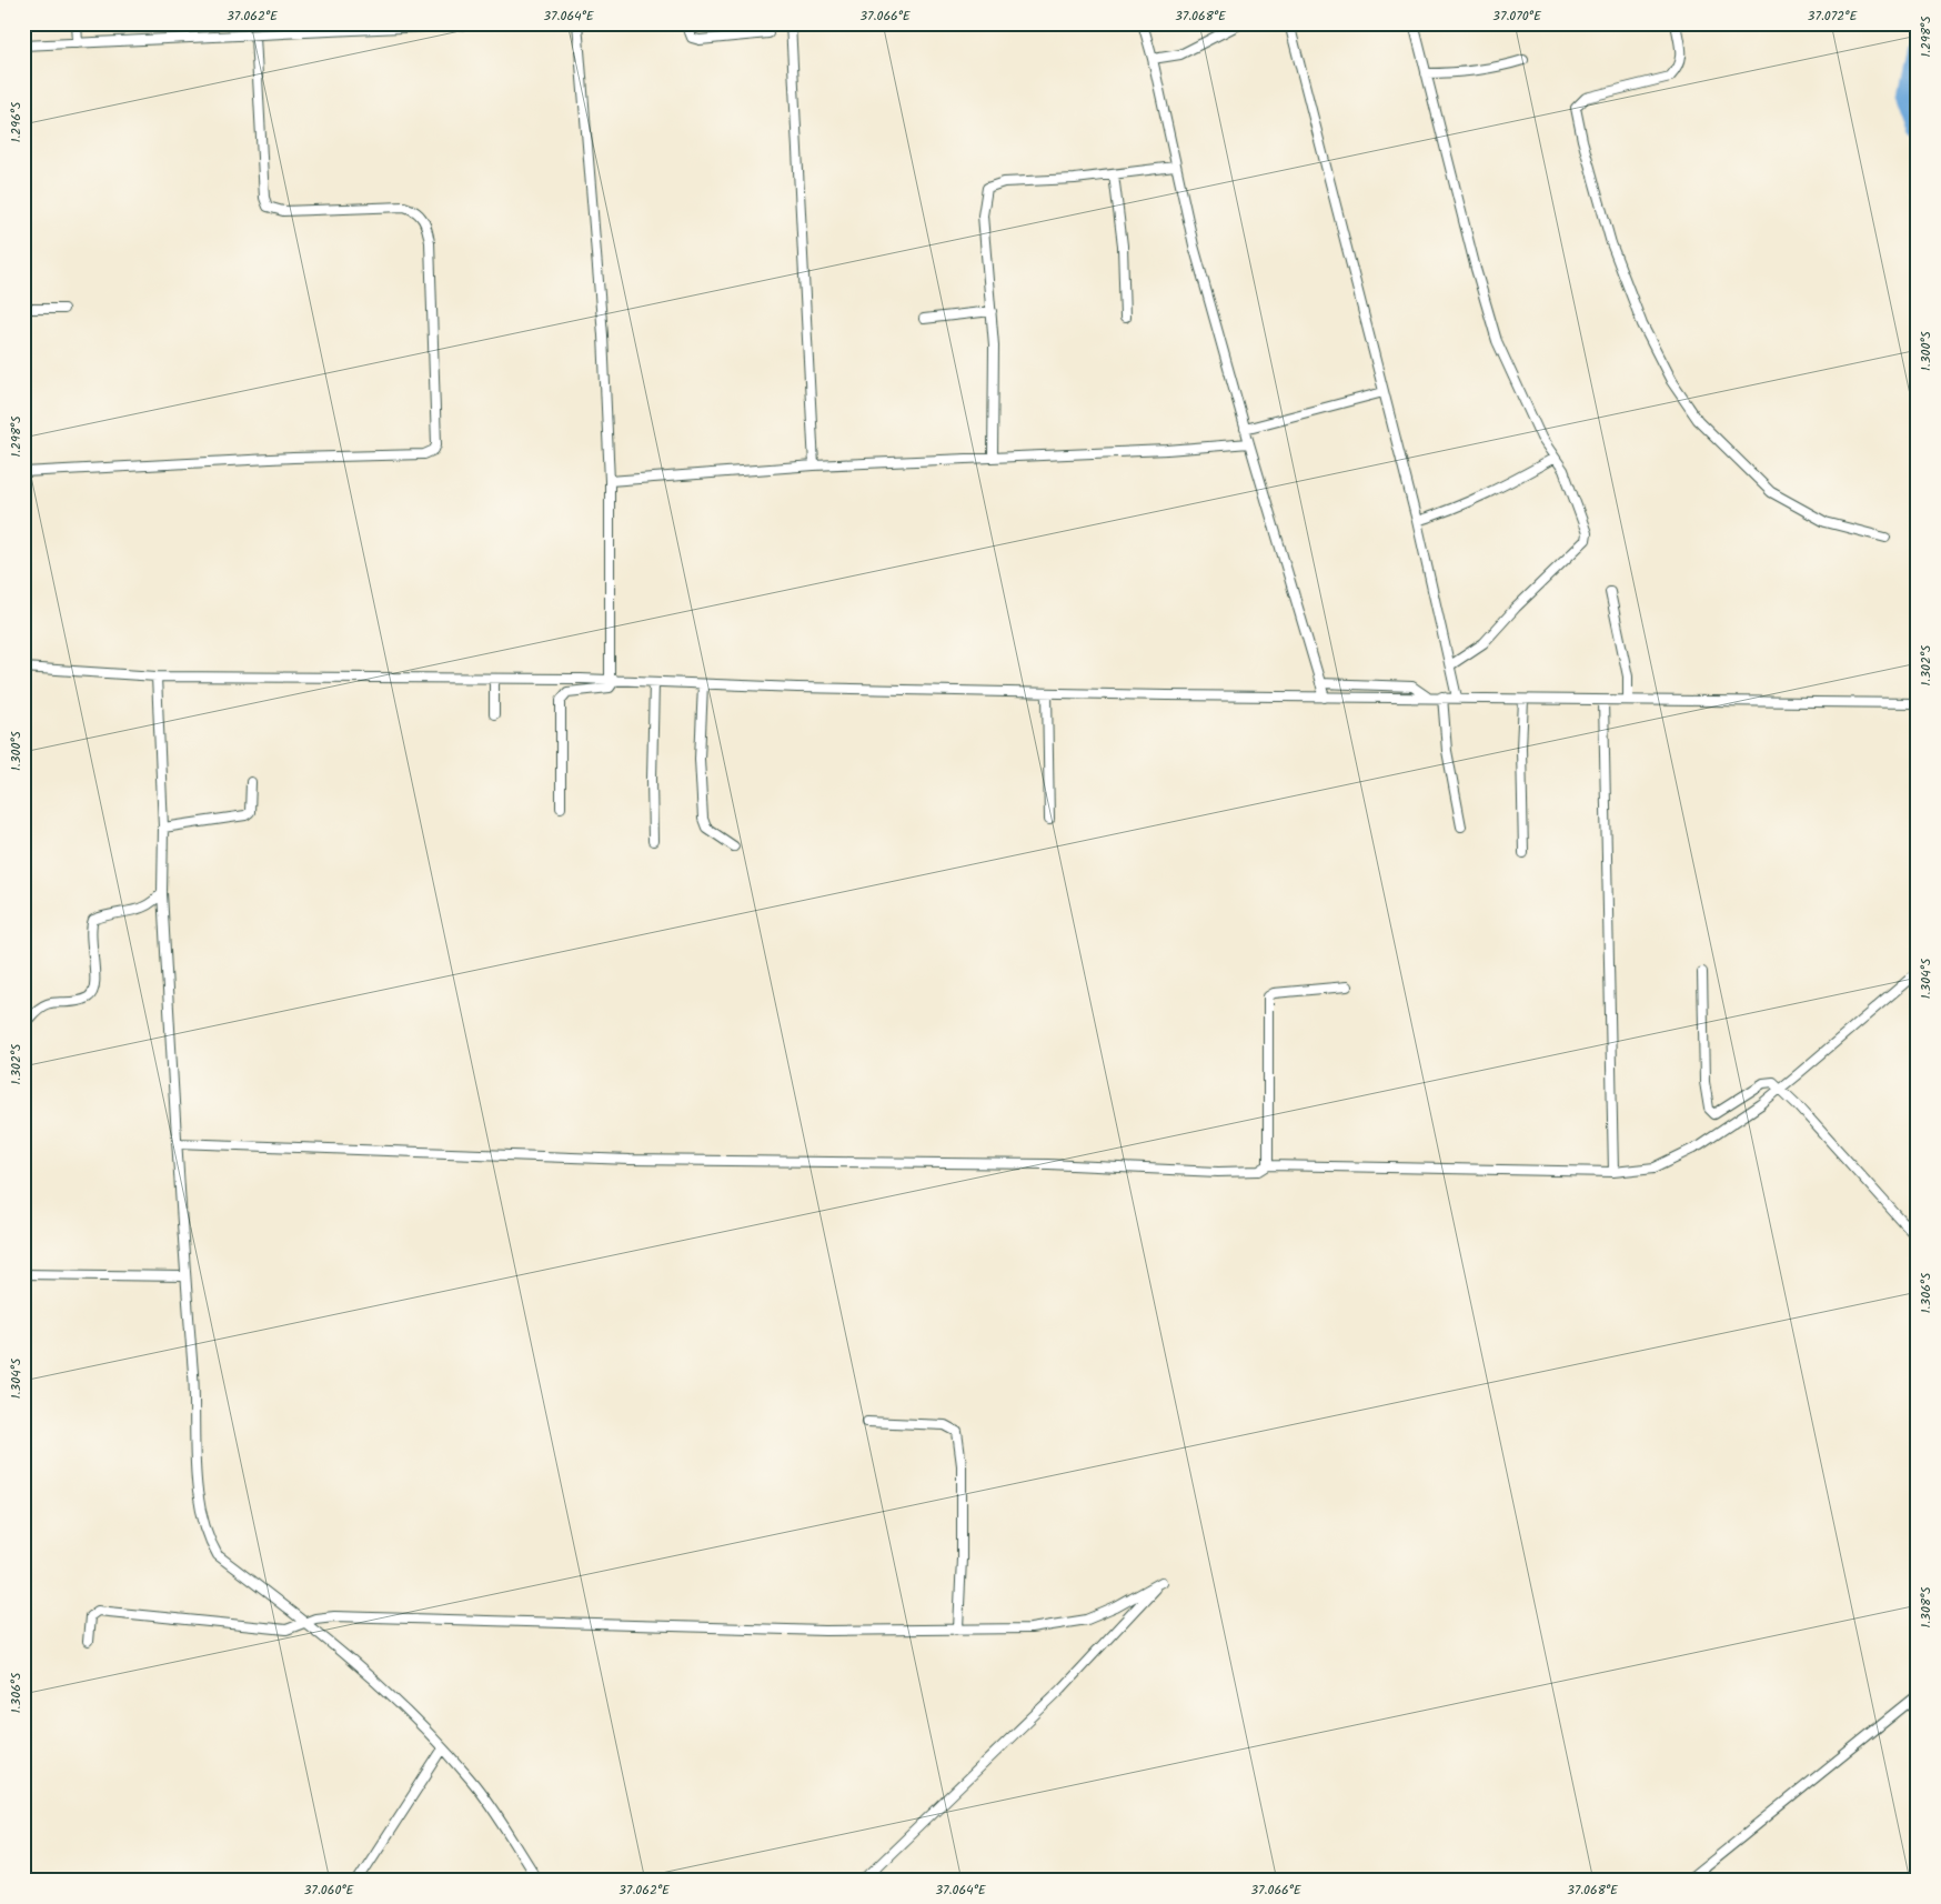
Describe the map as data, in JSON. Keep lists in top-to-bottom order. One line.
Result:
{"coordinates":["37.062°E","37.064°E","37.066°E","37.068°E","37.070°E","37.072°E","1.298°S","1.296°S","1.300°S","1.302°S","1.304°S","1.306°S","1.308°S","37.060°E"]}
